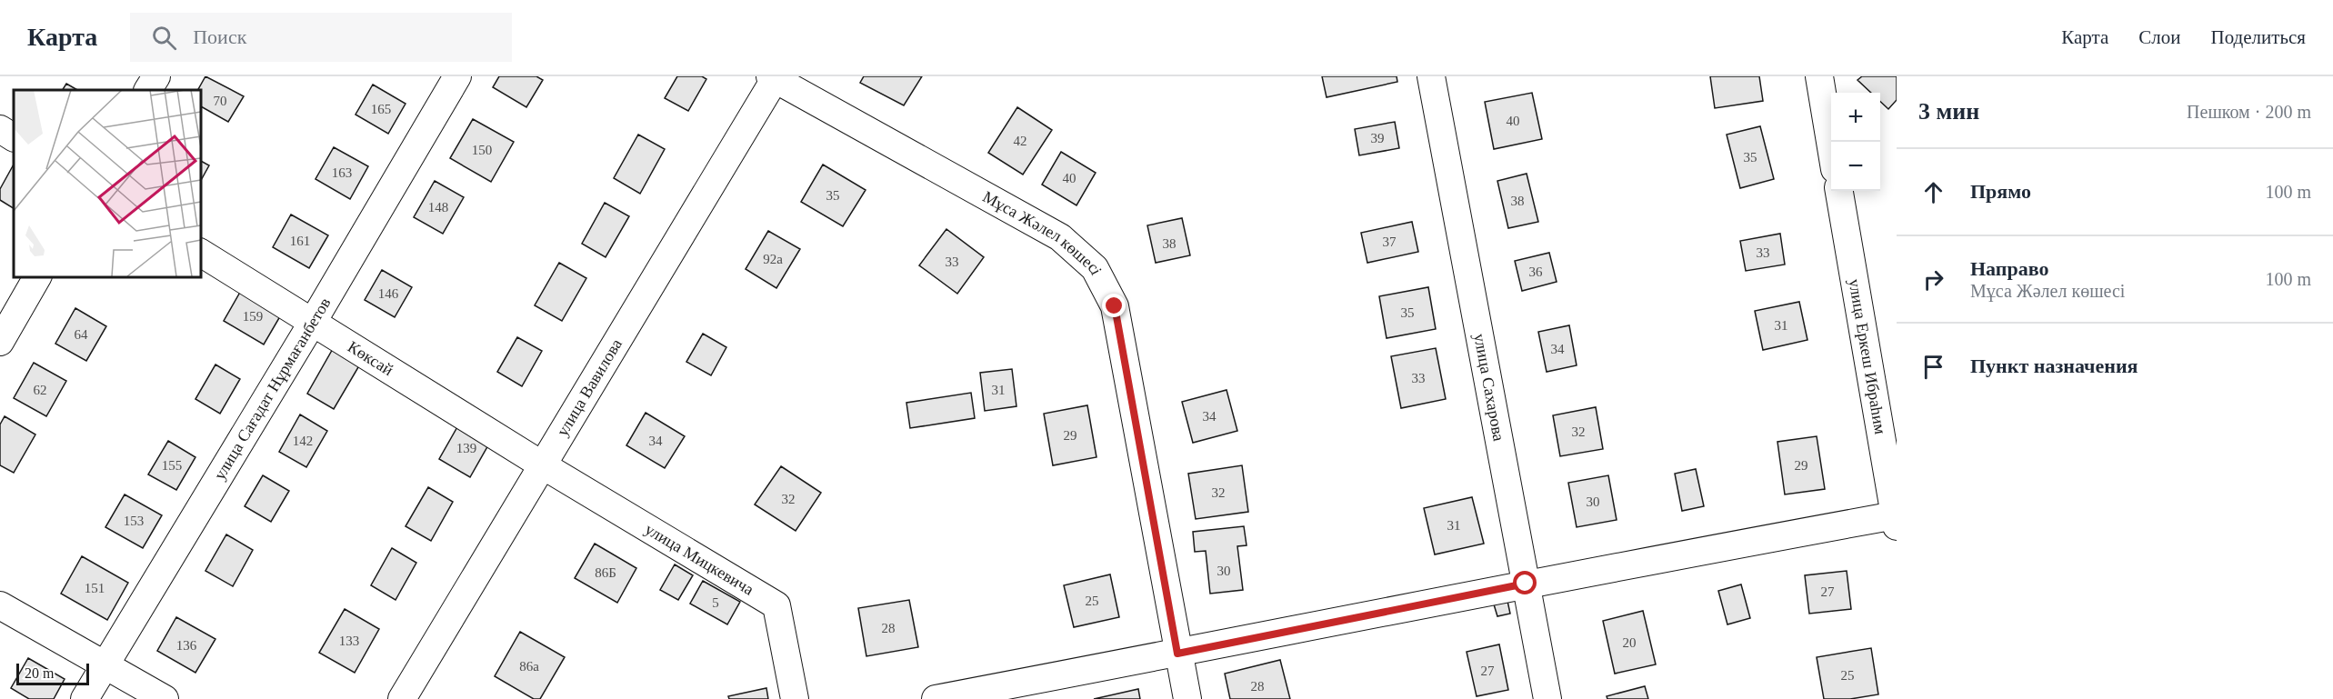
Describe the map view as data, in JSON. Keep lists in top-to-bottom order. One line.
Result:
{"streets":{"street":["Мұса Жәлел көшесі","улица Еркеш Ибраһим","Көксай","улица Сағадат Нұрмағанбетов","улица Вавилова","улица Сахарова","улица Мицкевича"]},"crossings":[["Мұса Жәлел көшесі","улица Вавилова"],["Көксай","улица Сағадат Нұрмағанбетов"],["Көксай","улица Вавилова"],["Көксай","улица Мицкевича"],["улица Вавилова","улица Мицкевича"]],"house_numbers":["70","165","40","39","42","150","35","163","40","35","38","148","161","37","38","33","92а","33","36","146","35","159","31","64","34","33","62","31","34","32","29","142","34","139","155","29","32","32","30","153","31","30","86Б","151","27","25","5","28","133","20","136","86а","27","25","28"],"scale_bar":"20 m","page":{"header":"Карта","search":"Поиск","nav":["Карта","Слои","Поделиться"],"heading":["3 мин","Пешком · 200 m"],"map_buttons":["+","−"],"list":[["Прямо","100 m"],["Направо","Мұса Жәлел көшесі","100 m"],"Пункт назначения"],"scale":"20 m"}}
